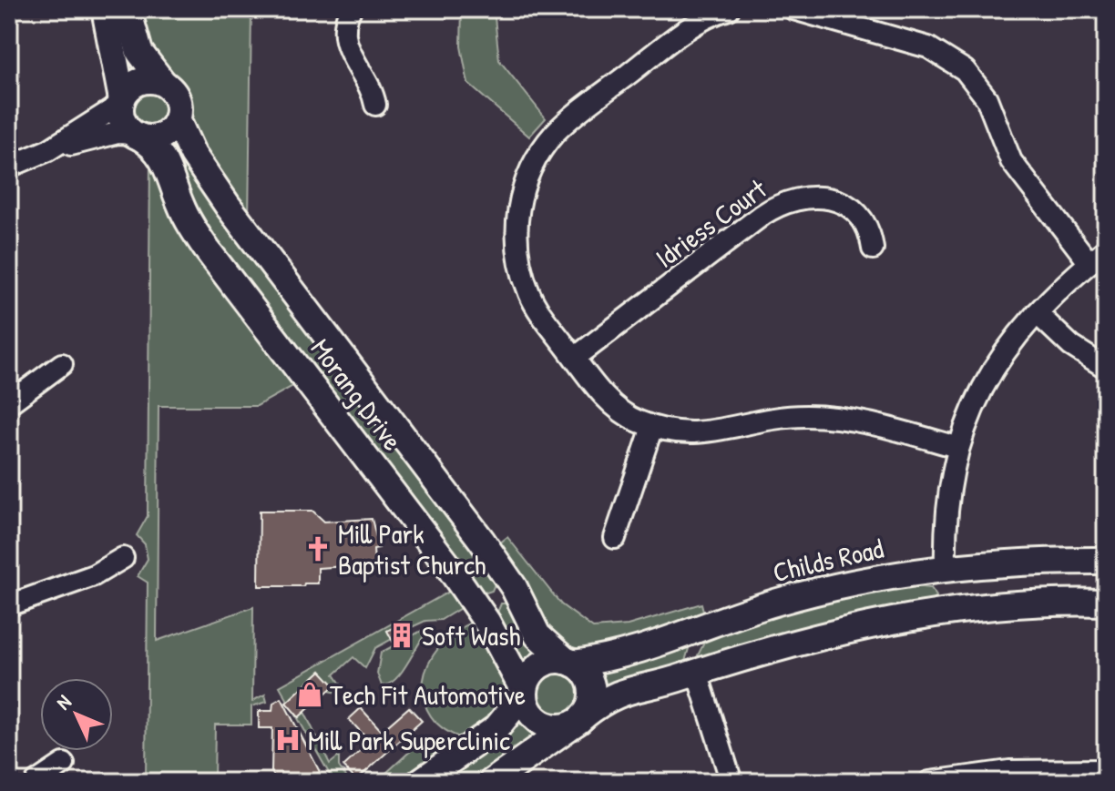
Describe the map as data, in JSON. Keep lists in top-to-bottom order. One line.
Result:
{"streets":{"main road":["Morang Drive","Childs Road"],"street":["Idriess Court"]},"crossings":[["Morang Drive","Childs Road"]],"places":{"church":["Mill Park Baptist Church"],"building":["Soft Wash"],"shop":["Tech Fit Automotive"],"hospital":["Mill Park Superclinic"]},"north":"top left"}
